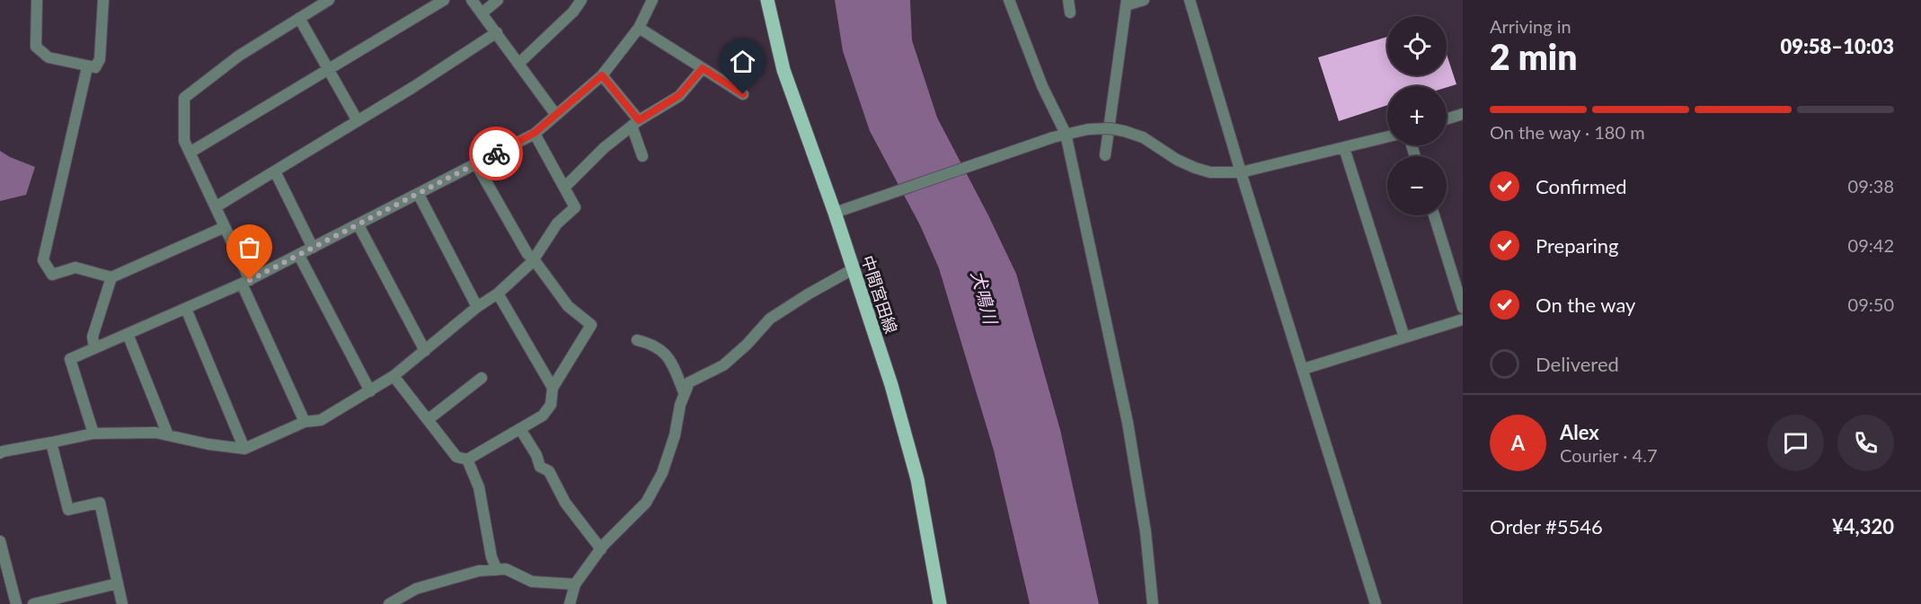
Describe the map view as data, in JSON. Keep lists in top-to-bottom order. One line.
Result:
{"streets":{"main road":["中間宮田線"]},"water":["犬鳴川"],"page":{"heading":["2 min","Arriving in","09:58–10:03"],"panel":["Alex","Courier · 4.7","Order #5546","¥4,320"],"map_buttons":["+","−"],"bar":"On the way · 180 m","list":[["Confirmed","09:38"],["Preparing","09:42"],["On the way","09:50"],"Delivered"],"round":"A"}}
